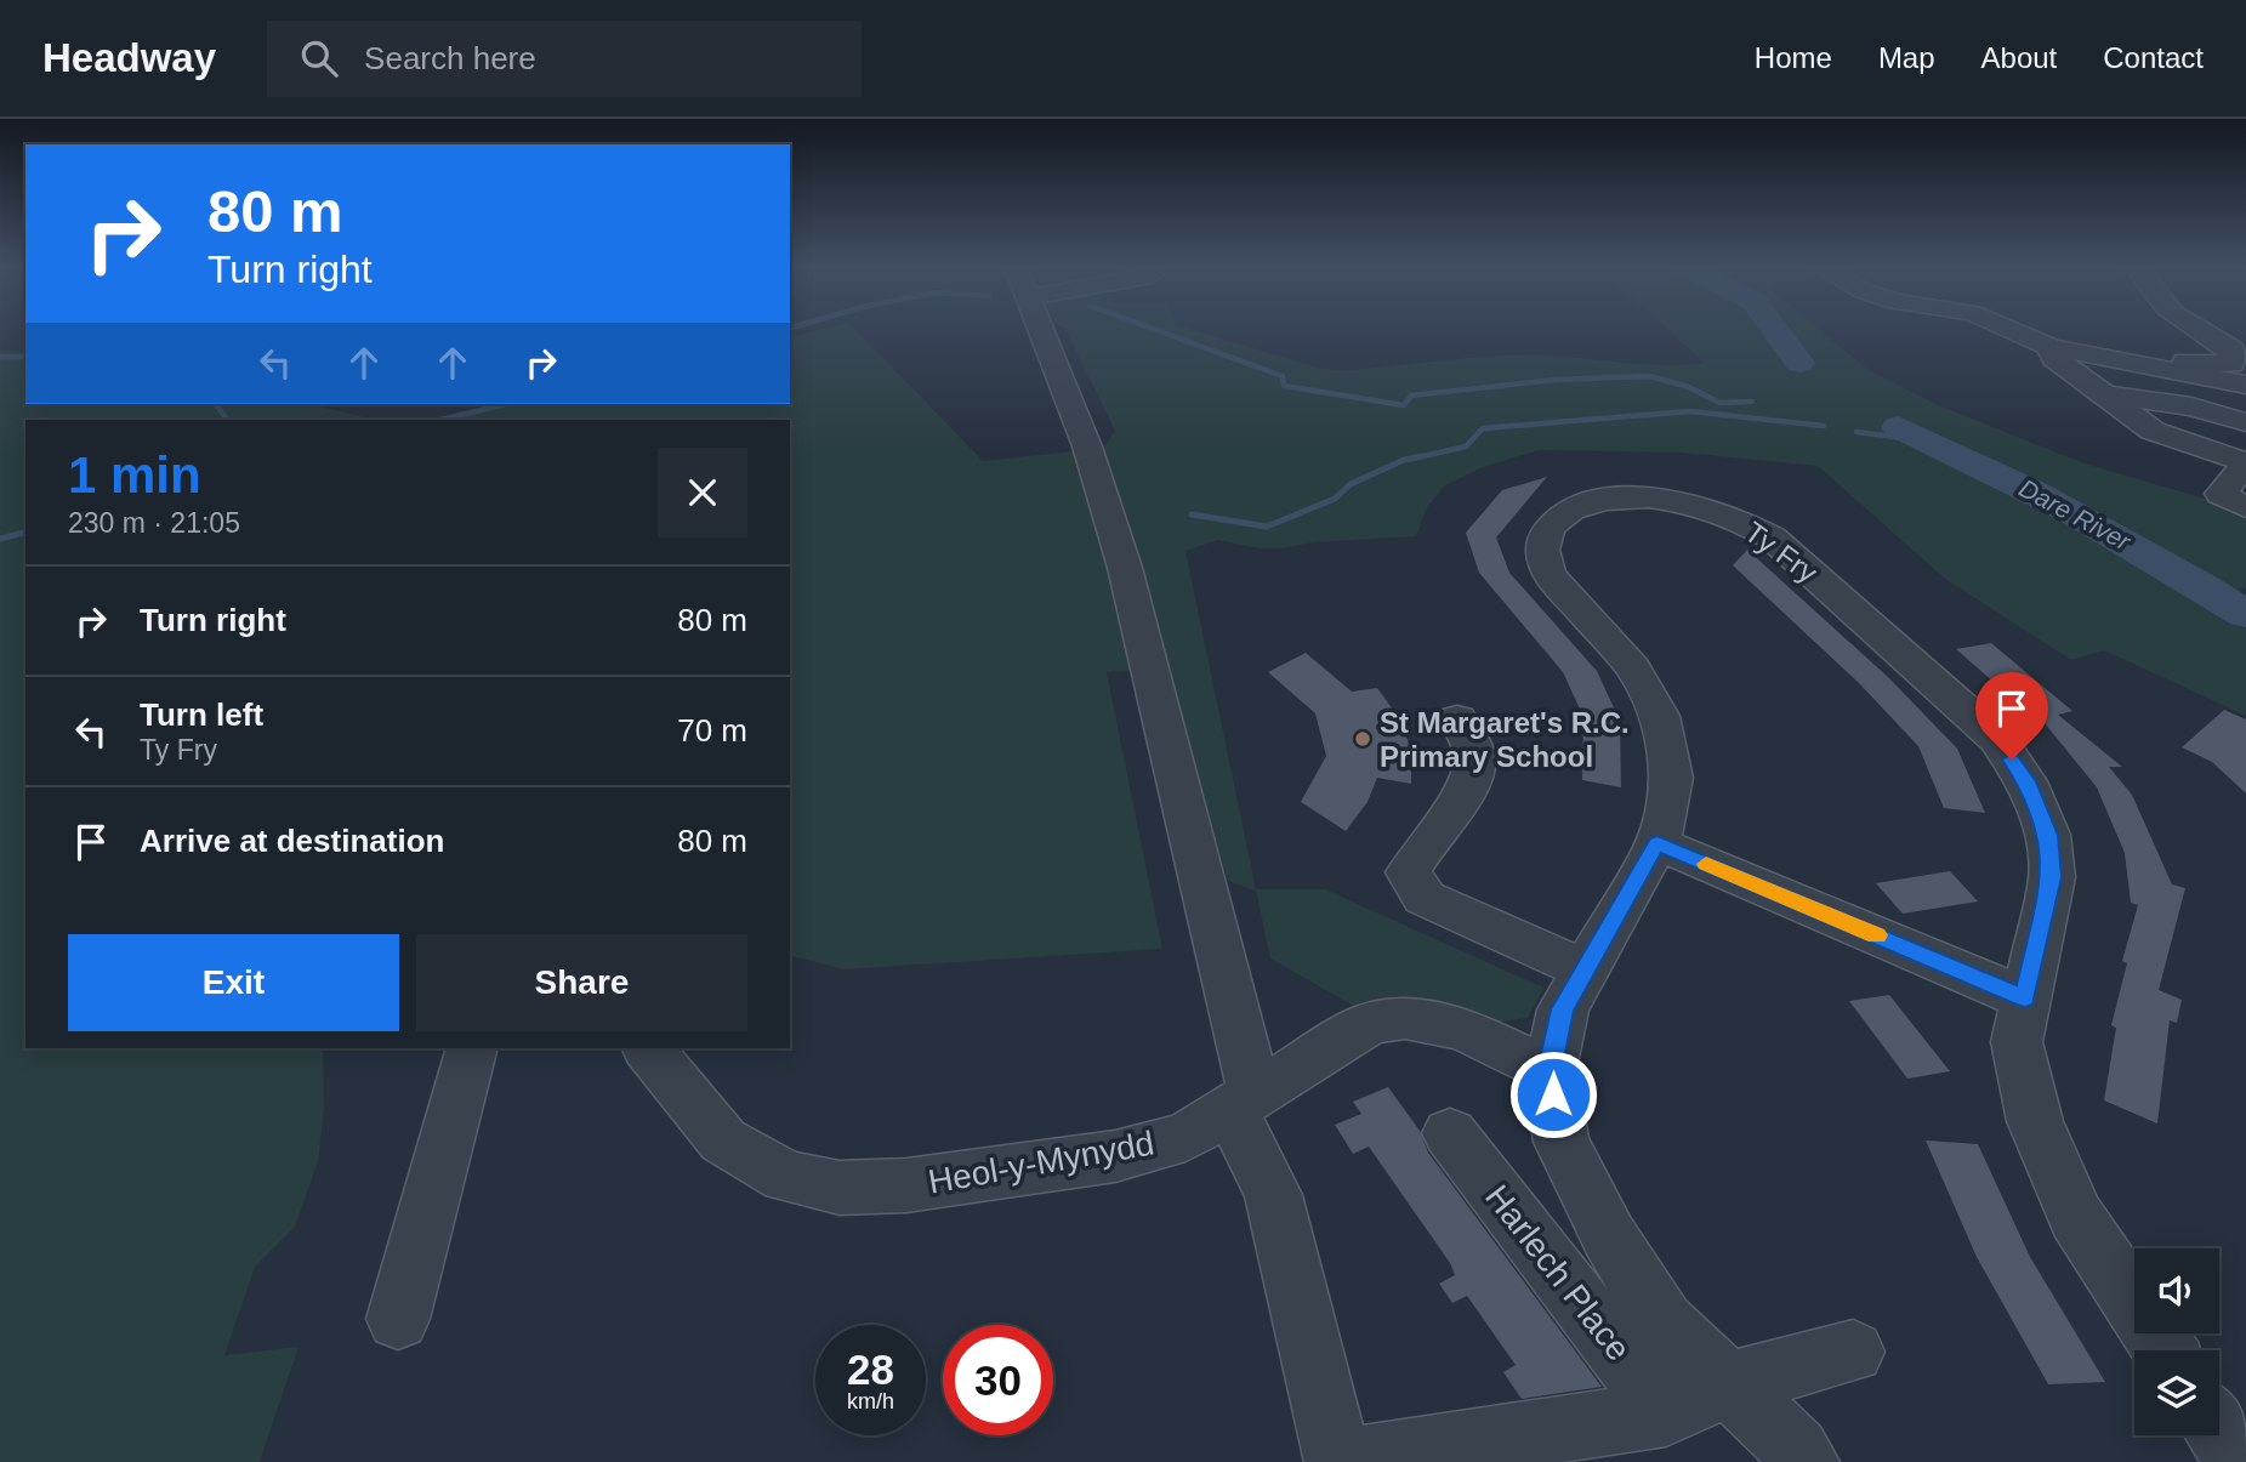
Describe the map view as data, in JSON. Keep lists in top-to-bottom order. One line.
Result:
{"streets":{"street":["Ty Fry","Heol-y-Mynydd","Harlech Place"]},"crossings":[["Ty Fry","Heol-y-Mynydd"]],"water":["Dare River"],"places":["St Margaret's R.C. Primary School"],"page":{"header":"Headway","search":"Search here","nav":["Home","Map","About","Contact"],"turn":["80 m","Turn right"],"heading":["1 min","230 m · 21:05"],"list":[{"name":"Turn right","value":"80 m"},{"name":"Turn left","note":"Ty Fry","value":"70 m"},{"name":"Arrive at destination","value":"80 m"}],"buttons":["Exit","Share"],"speed":"28 km/h","limit":"30"}}
